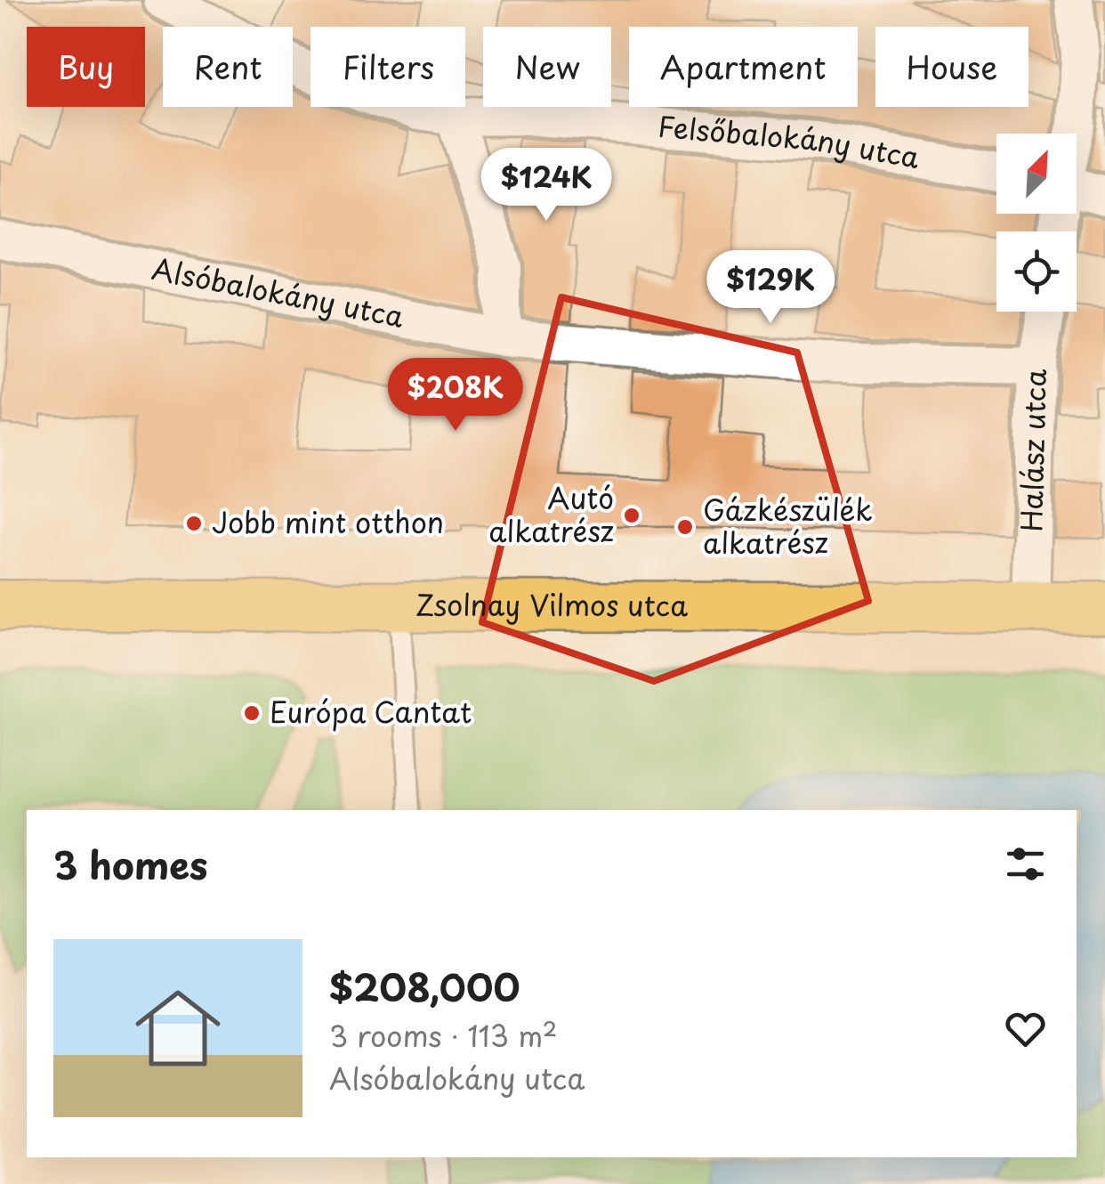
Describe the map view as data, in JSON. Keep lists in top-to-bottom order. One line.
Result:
{"streets":{"main road":["Zsolnay Vilmos utca"],"street":["Felsőbalokány utca","Alsóbalokány utca","Halász utca"]},"crossings":[["Alsóbalokány utca","Halász utca"],["Halász utca","Zsolnay Vilmos utca"]],"places":["Autó alkatrész","Jobb mint otthon","Gázkészülék alkatrész","Európa Cantat"],"north":"top right","page":{"chip":["Buy","Rent","Filters","New","Apartment","House"],"price":["$124K","$129K","$208K"],"heading":"3 homes","list":[{"name":"$208,000","note":"3 rooms · 113 m² · Alsóbalokány utca"}]}}
